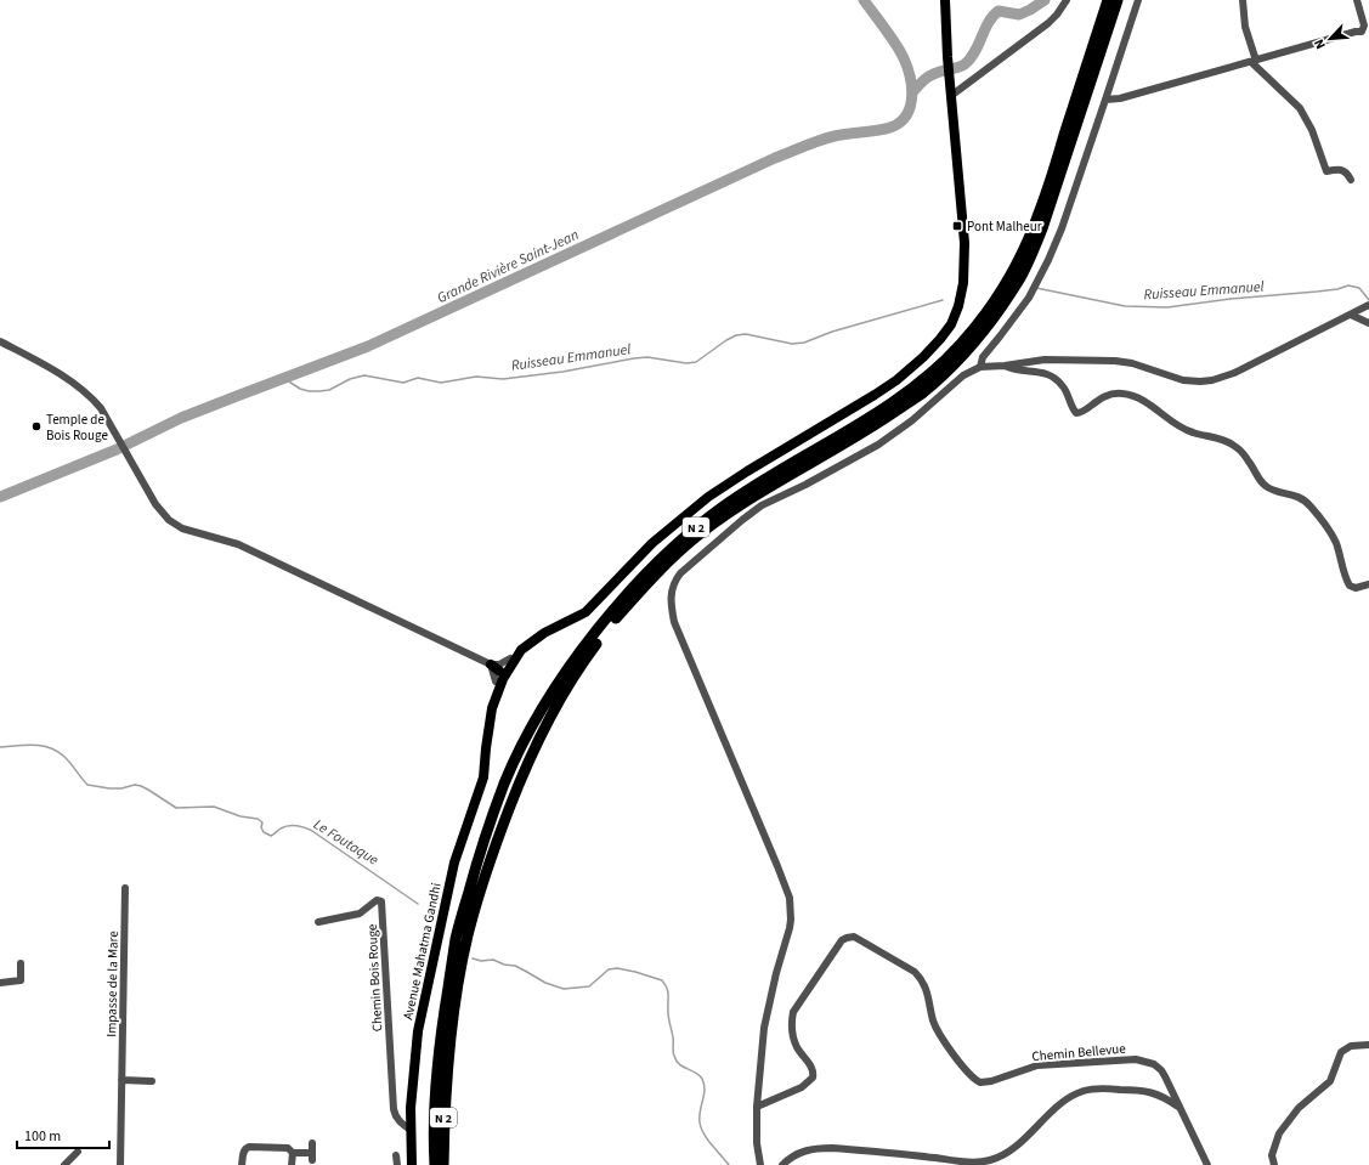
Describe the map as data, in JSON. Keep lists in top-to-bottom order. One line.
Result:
{"streets":{"highway":["N 2"],"main road":["Avenue Mahatma Gandhi"],"street":["Chemin Bois Rouge","Impasse de la Mare","Chemin Bellevue"]},"crossings":[["Avenue Mahatma Gandhi","Chemin Bois Rouge"]],"water":["Grande Rivière Saint-Jean","Ruisseau Emmanuel","Le Foutaque"],"places":{"transit":["Pont Malheur"],"other":["Temple de Bois Rouge"]},"scale_bar":"100 m","north":"bottom left"}
